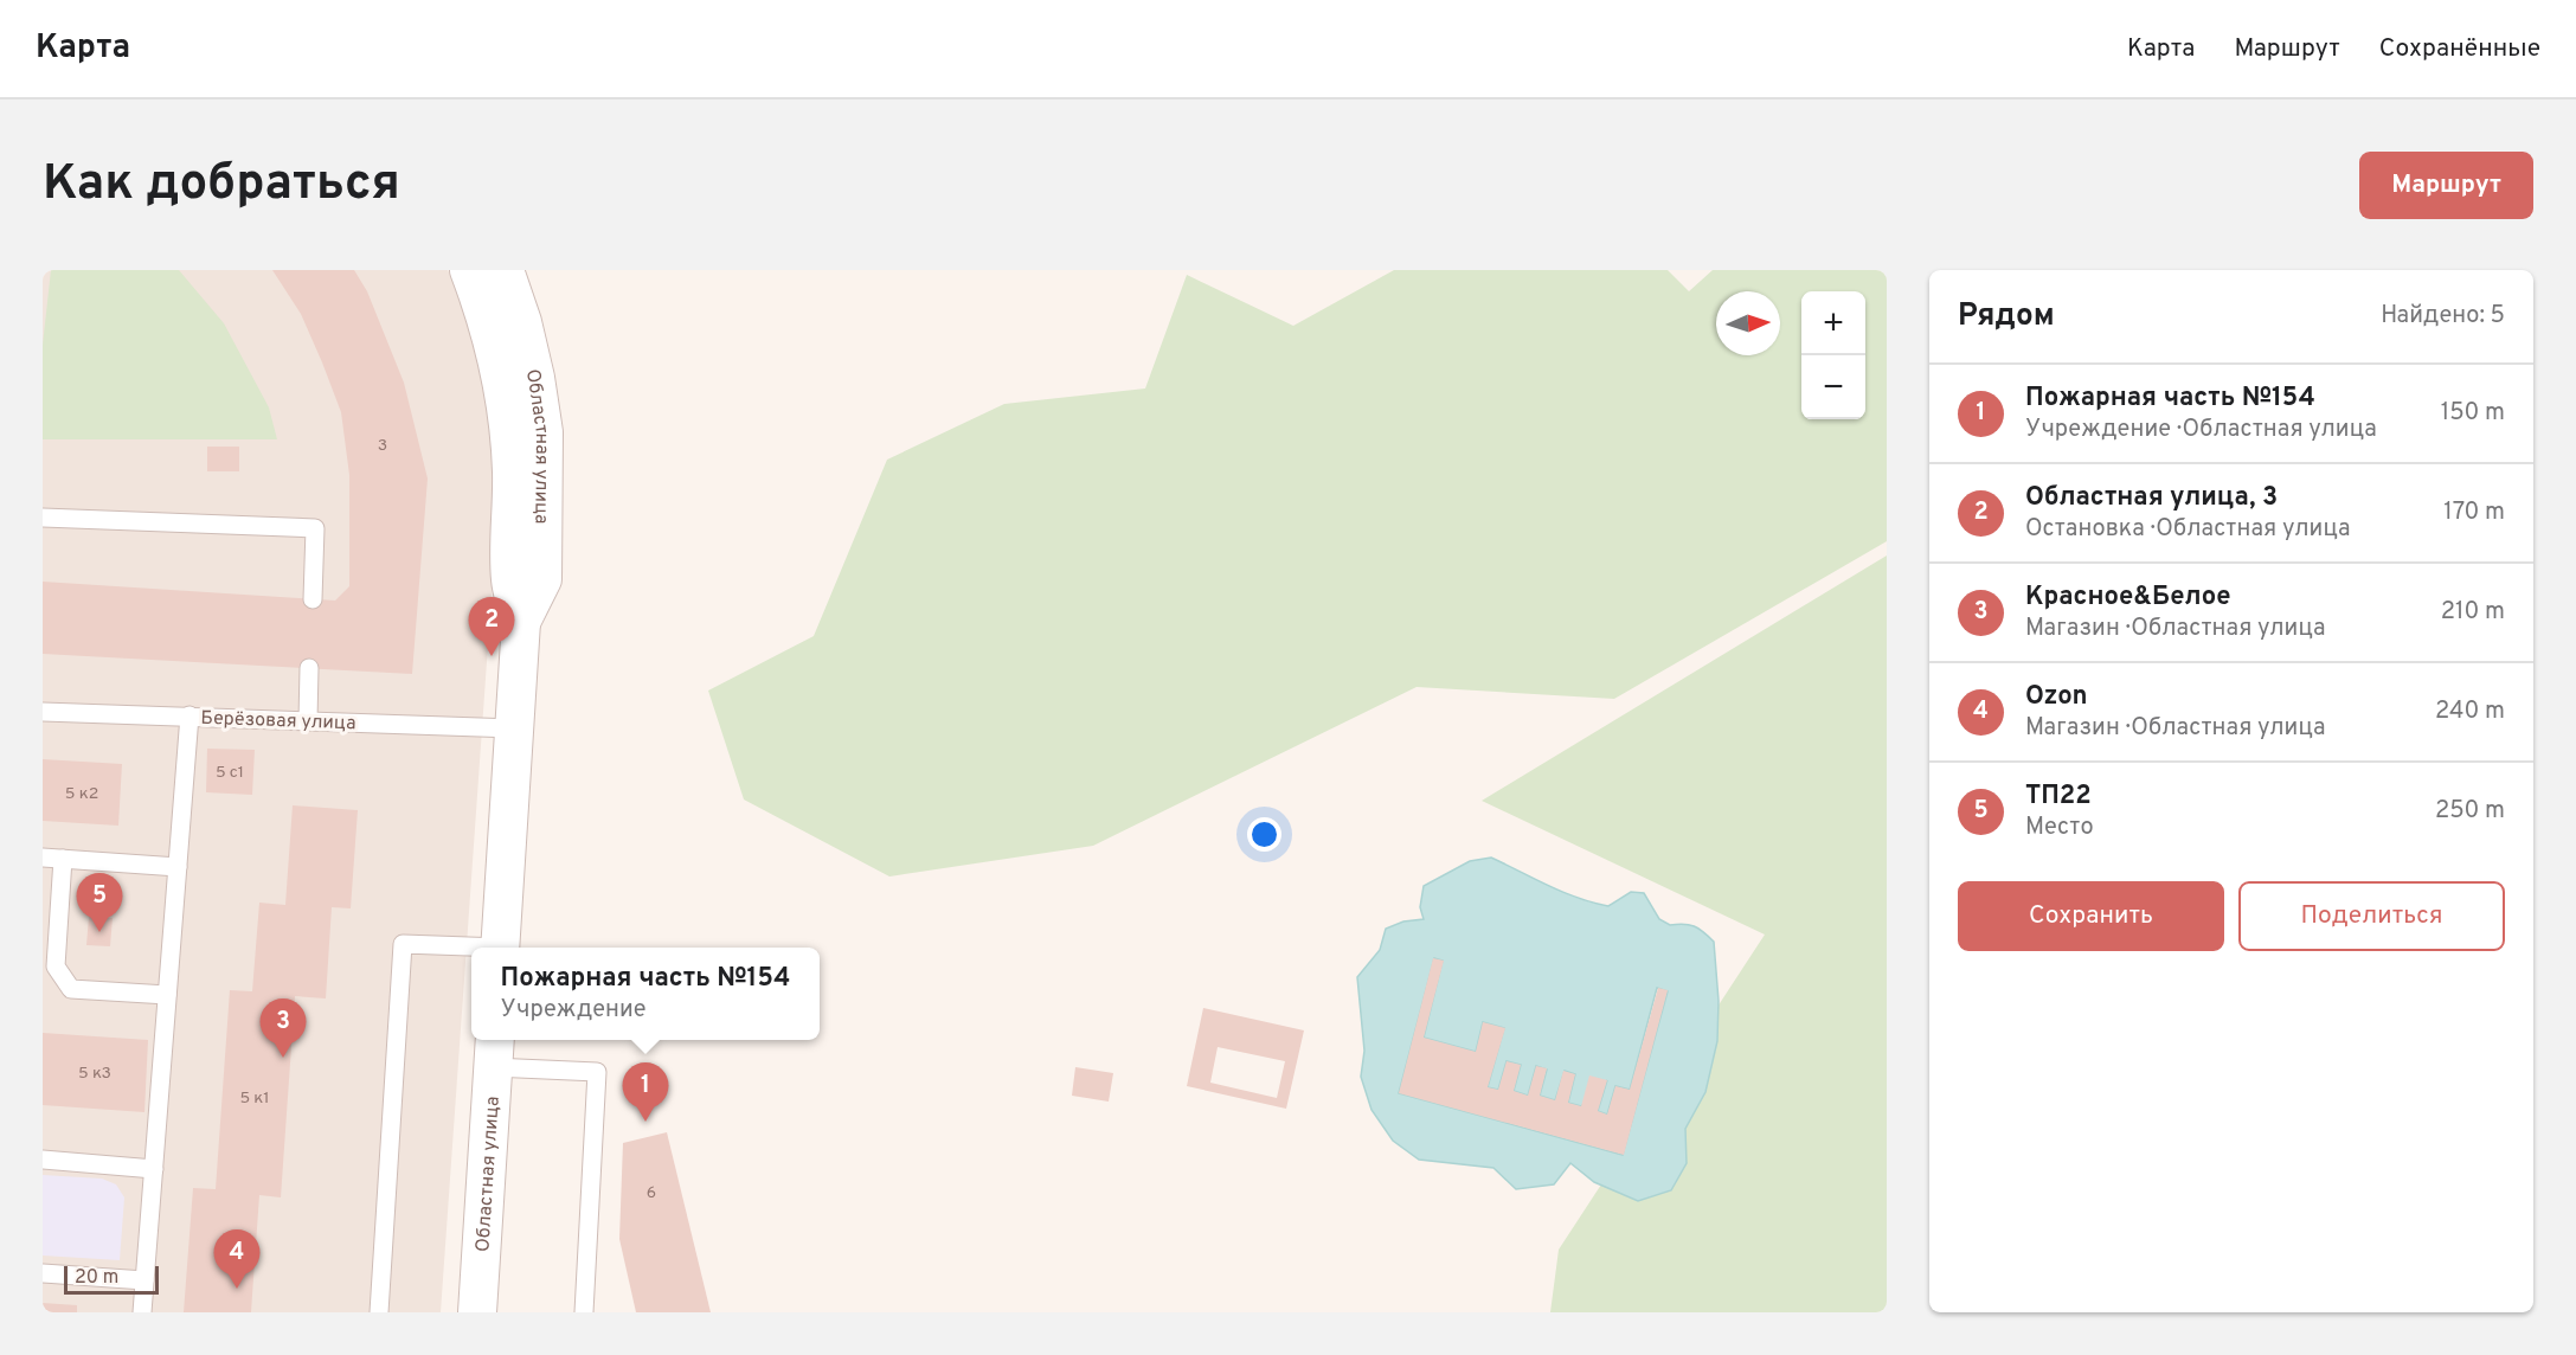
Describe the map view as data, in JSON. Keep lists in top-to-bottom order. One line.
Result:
{"streets":{"street":["Областная улица"],"lane":["Берёзовая улица"]},"crossings":[["Областная улица","Берёзовая улица"]],"house_numbers":["3","5 с1","5 к2","5 к3","5 к1","6"],"scale_bar":"20 m","north":"right","page":{"header":"Карта","nav":["Карта","Маршрут","Сохранённые"],"buttons":["Маршрут",["Сохранить","Поделиться"]],"title":"Как добраться","heading":["Рядом","Найдено: 5"],"map_buttons":["+","−"],"list":[{"mark":"1","name":"Пожарная часть №154","note":"Учреждение · Областная улица","value":"150 m"},{"mark":"2","name":"Областная улица, 3","note":"Остановка · Областная улица","value":"170 m"},{"mark":"3","name":"Красное&Белое","note":"Магазин · Областная улица","value":"210 m"},{"mark":"4","name":"Ozon","note":"Магазин · Областная улица","value":"240 m"},{"mark":"5","name":"ТП22","note":"Место","value":"250 m"}],"pins":["2","5","3","1","4"],"popup":["Пожарная часть №154","Учреждение"],"scale":"20 m"}}
